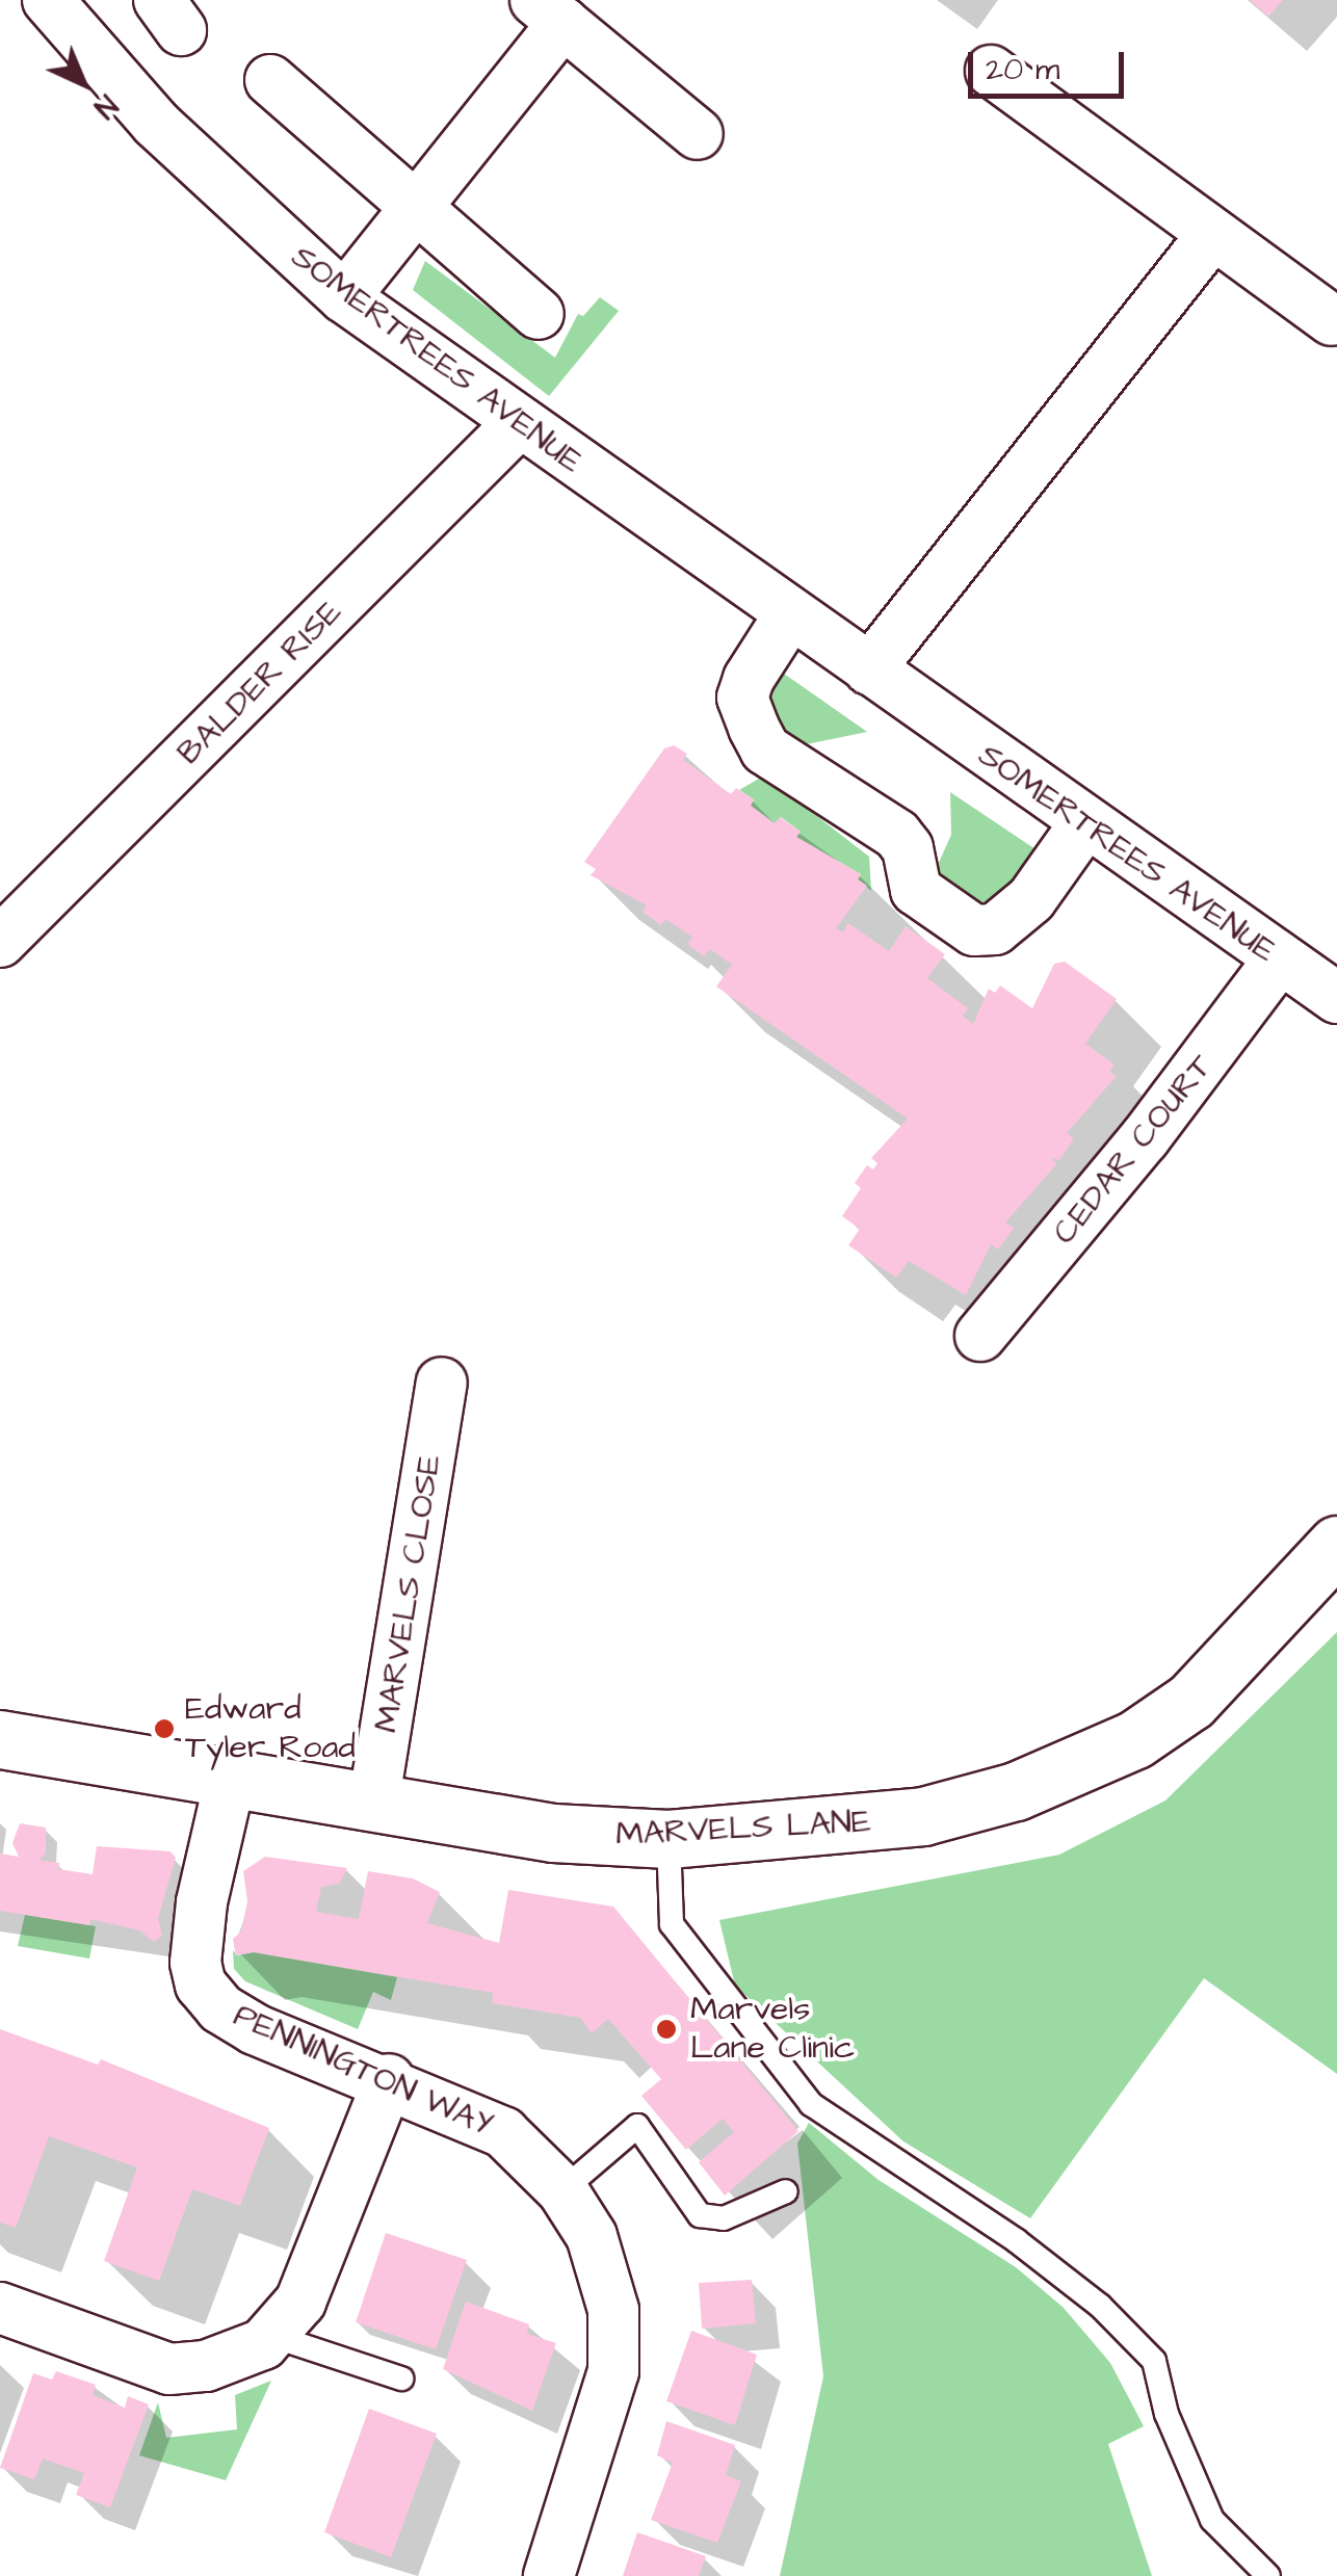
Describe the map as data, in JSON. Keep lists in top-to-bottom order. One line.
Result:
{"streets":{"street":["SOMERTREES AVENUE","BALDER RISE","CEDAR COURT","MARVELS CLOSE","MARVELS LANE","PENNINGTON WAY"]},"crossings":[["SOMERTREES AVENUE","BALDER RISE"],["SOMERTREES AVENUE","CEDAR COURT"],["MARVELS CLOSE","MARVELS LANE"],["MARVELS LANE","PENNINGTON WAY"]],"places":["Edward Tyler Road","Marvels Lane Clinic"],"scale_bar":"20 m","north":"bottom right"}
